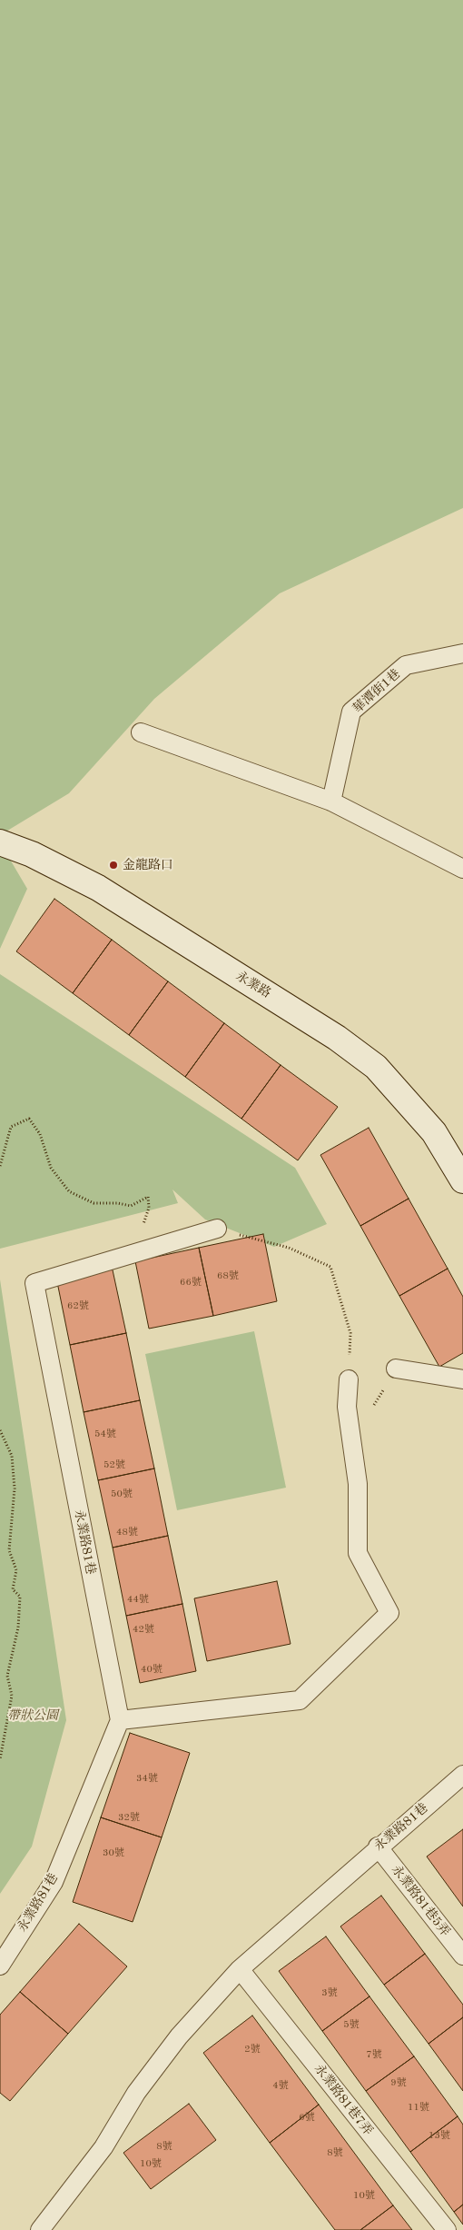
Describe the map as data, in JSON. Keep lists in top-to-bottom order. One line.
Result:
{"streets":{"street":["永業路"],"lane":["華潭街1巷","永業路81巷","永業路81巷5弄","永業路81巷7弄"]},"crossings":[["永業路81巷","永業路81巷5弄"],["永業路81巷","永業路81巷7弄"]],"parks":["帶狀公園"],"places":["金龍路口"],"house_numbers":["68號","66號","62號","54號","52號","50號","48號","44號","42號","40號","34號","32號","30號","3號","5號","2號","7號","9號","4號","11號","6號","13號","8號","8號","10號","10號"]}
